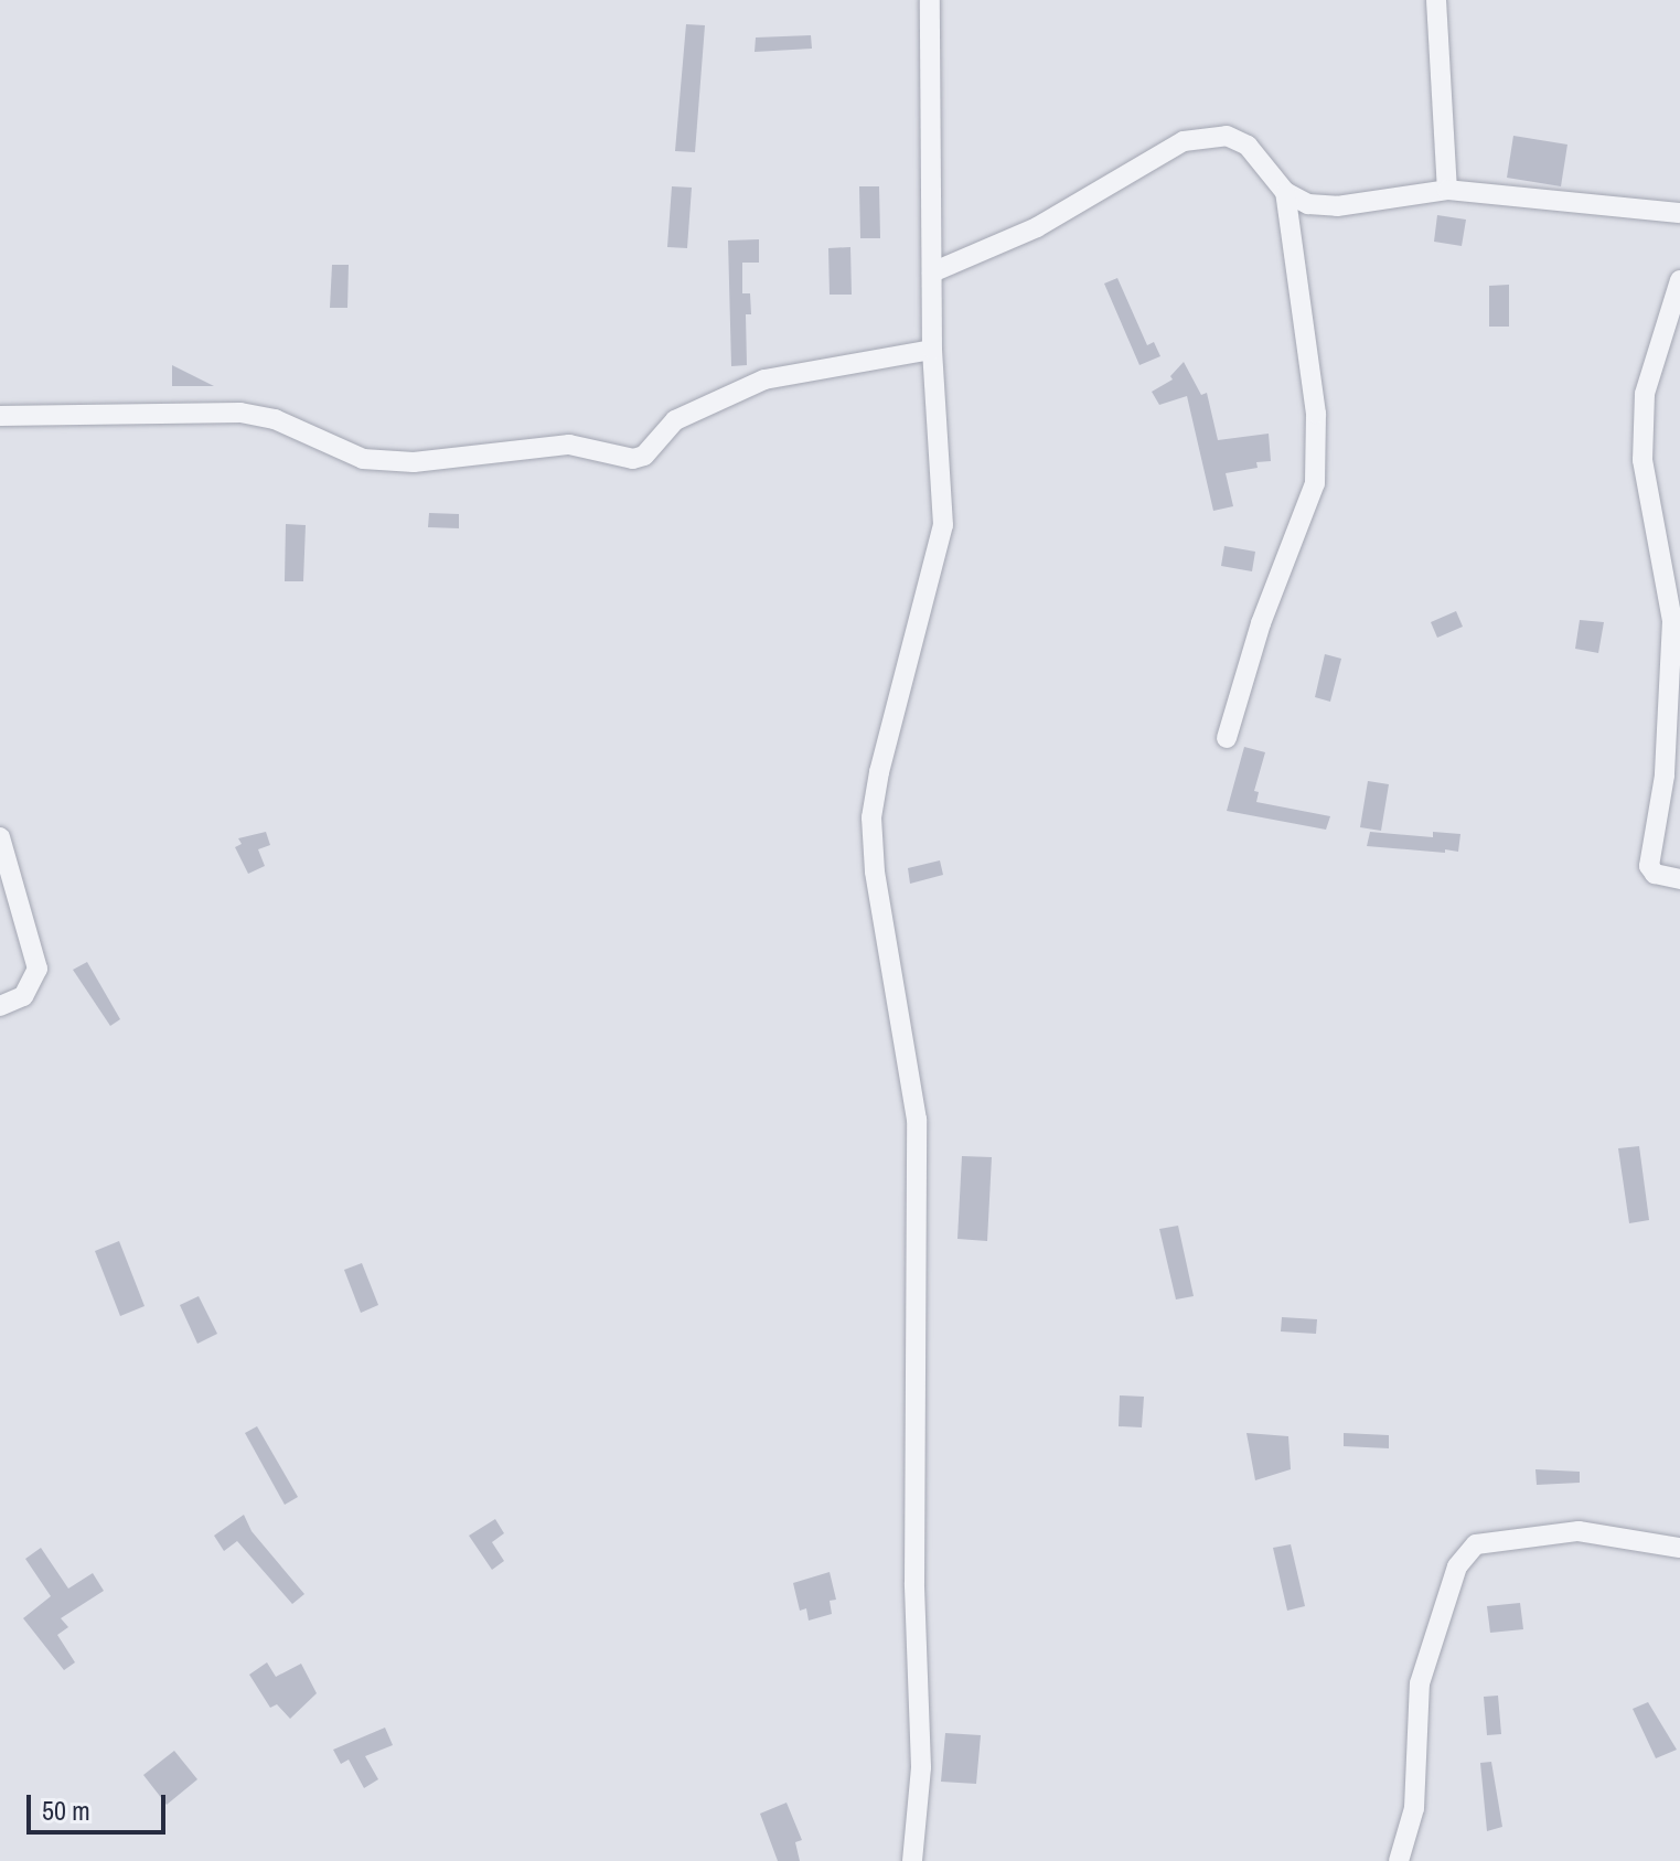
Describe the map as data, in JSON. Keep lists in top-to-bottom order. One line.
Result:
{"scale_bar":"50 m"}
